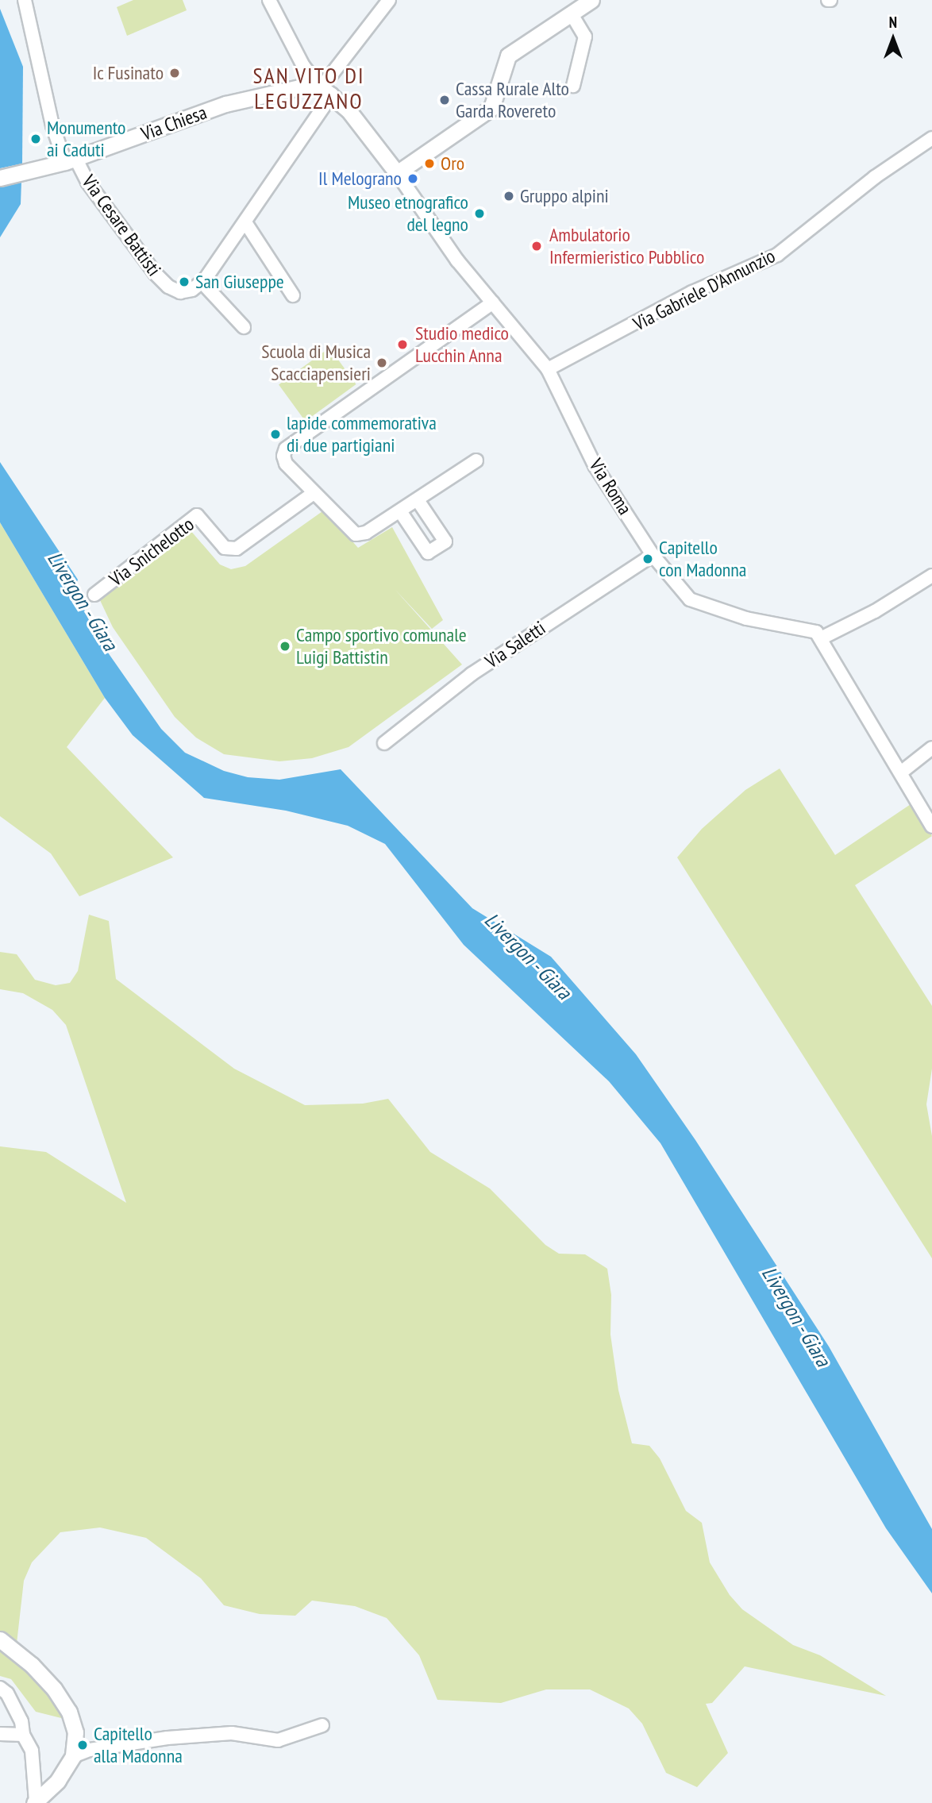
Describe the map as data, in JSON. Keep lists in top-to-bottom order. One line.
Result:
{"streets":{"main road":["Via Chiesa","Via Roma"],"street":["Via Cesare Battisti","Via Gabriele D'Annunzio","Via Snichelotto","Via Saletti"]},"crossings":[["Via Chiesa","Via Cesare Battisti"],["Via Chiesa","Via Roma"],["Via Gabriele D'Annunzio","Via Roma"],["Via Roma","Via Saletti"]],"districts":["SAN VITO DI LEGUZZANO"],"water":["Livergon - Giara"],"places":["Ic Fusinato","Cassa Rurale Alto Garda Rovereto","Monumento ai Caduti","Oro","Il Melograno","Gruppo alpini","Museo etnografico del legno","Ambulatorio Infermieristico Pubblico","San Giuseppe","Studio medico Lucchin Anna","Scuola di Musica Scacciapensieri","lapide commemorativa di due partigiani","Capitello con Madonna","Campo sportivo comunale Luigi Battistin","Capitello alla Madonna"],"north":"top"}
